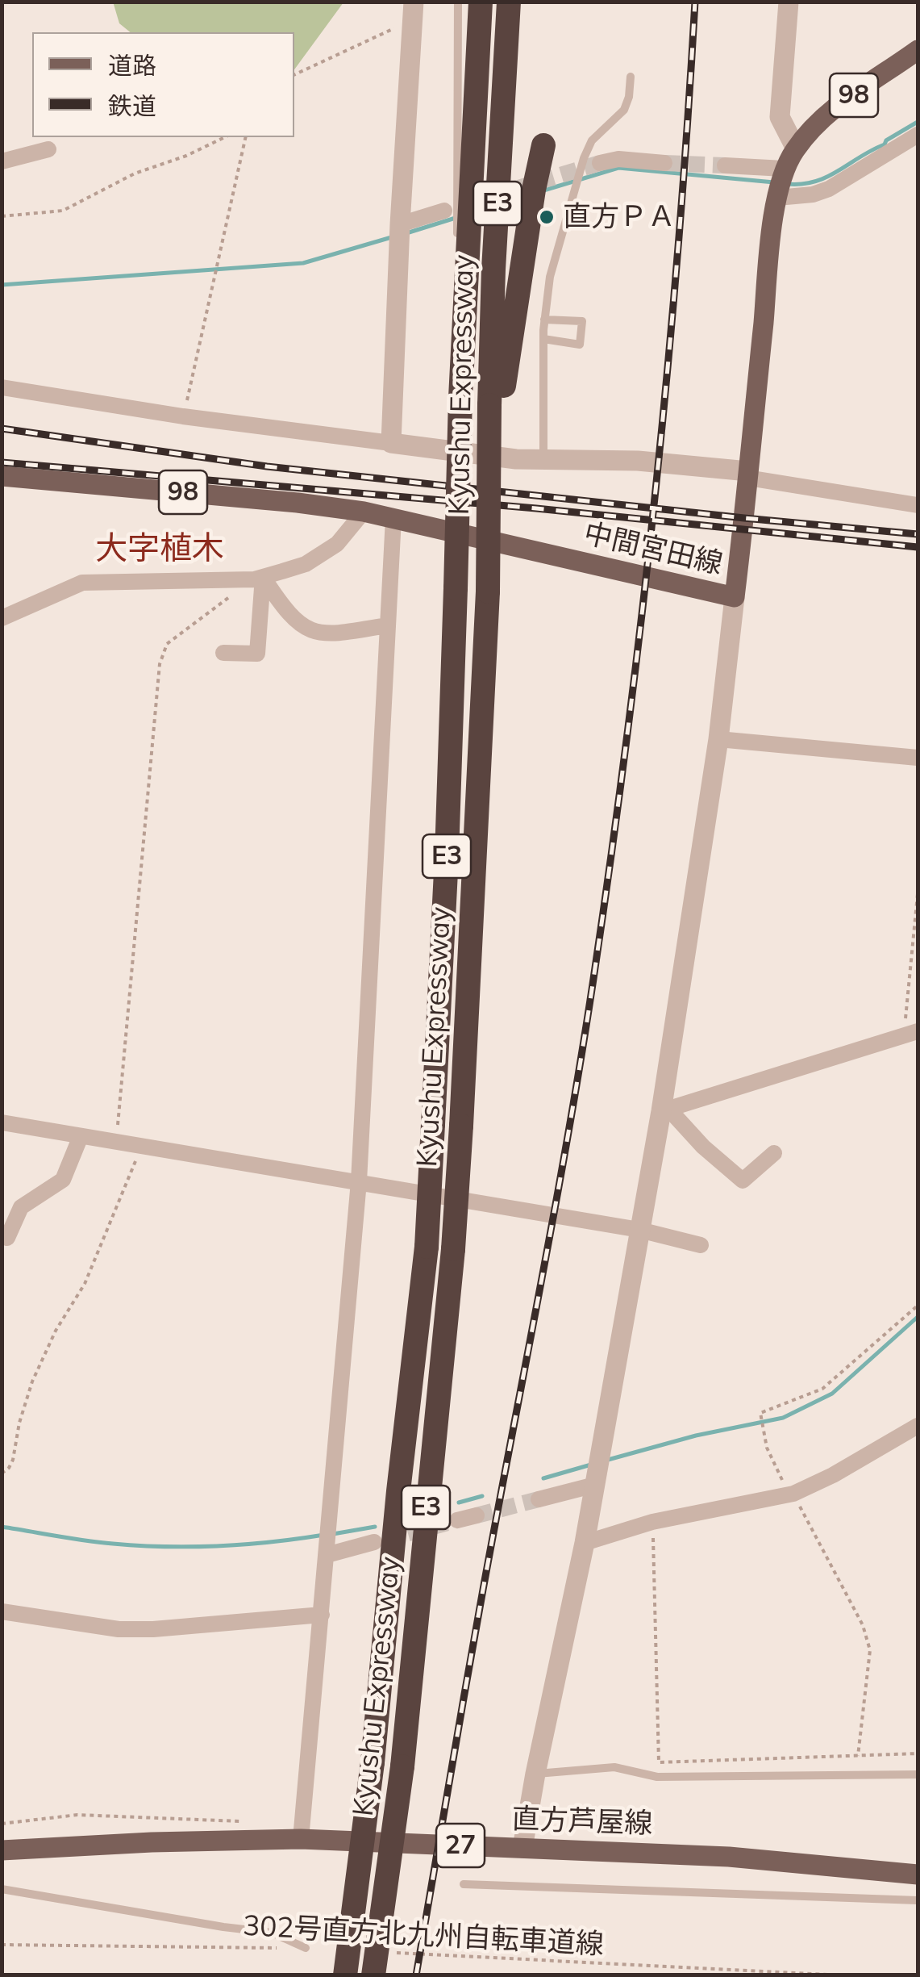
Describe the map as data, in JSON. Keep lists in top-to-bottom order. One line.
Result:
{"streets":{"highway":["E3","Kyushu Expressway"],"main road":["98","中間宮田線","直方芦屋線","27"],"path":["302号直方北九州自転車道線"]},"districts":["大字植木"],"places":["直方ＰＡ"],"legend":["道路","鉄道"]}
